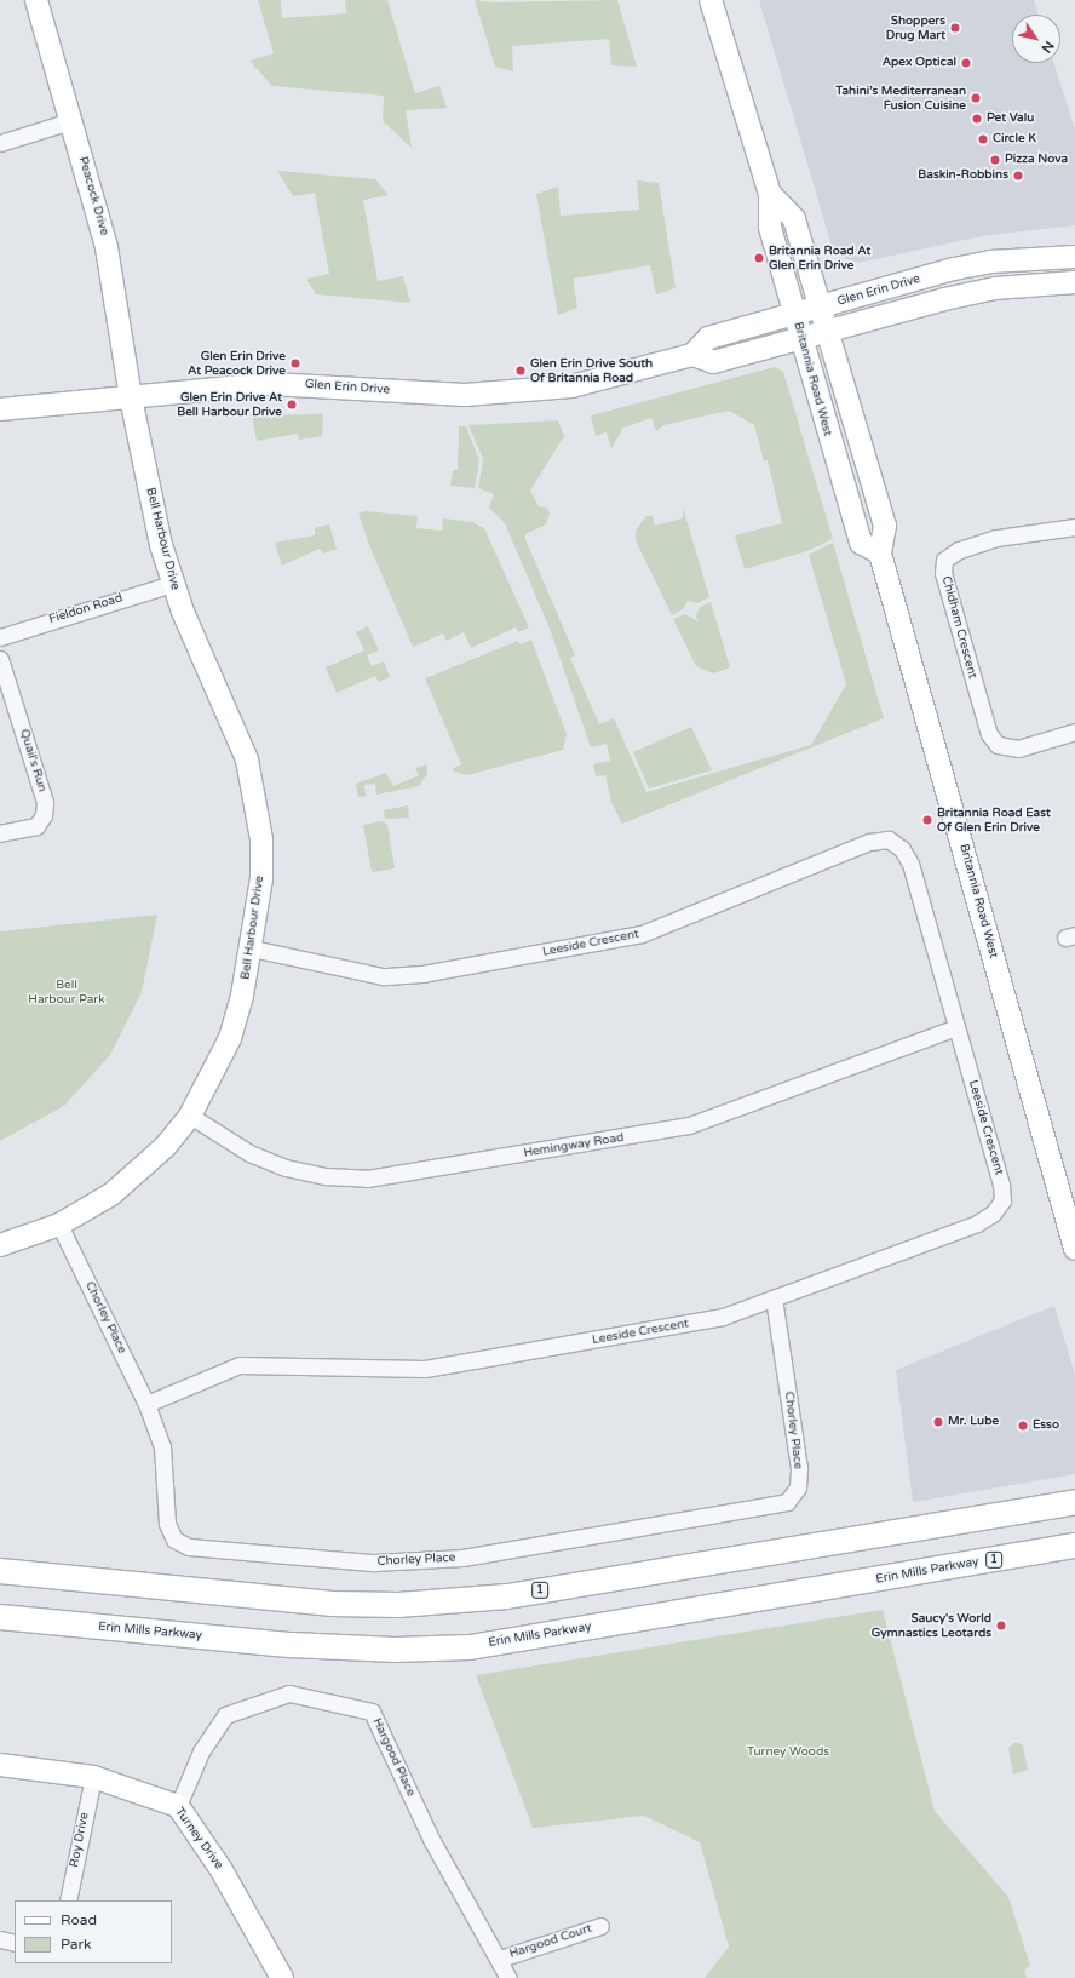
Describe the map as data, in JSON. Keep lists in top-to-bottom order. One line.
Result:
{"streets":{"main road":["1","Erin Mills Parkway"],"street":["Peacock Drive","Glen Erin Drive","Britannia Road West","Bell Harbour Drive","Fieldon Road","Chidham Crescent","Quail's Run","Leeside Crescent","Hemingway Road","Chorley Place","Hargood Place","Turney Drive","Roy Drive","Hargood Court"]},"crossings":[["Peacock Drive","Glen Erin Drive"],["Peacock Drive","Bell Harbour Drive"],["Glen Erin Drive","Britannia Road West"],["Glen Erin Drive","Bell Harbour Drive"],["Bell Harbour Drive","Fieldon Road"],["Bell Harbour Drive","Leeside Crescent"],["Bell Harbour Drive","Hemingway Road"],["Bell Harbour Drive","Chorley Place"],["Leeside Crescent","Hemingway Road"],["Leeside Crescent","Chorley Place"],["Hargood Place","Turney Drive"],["Hargood Place","Hargood Court"],["Turney Drive","Roy Drive"]],"parks":["Bell Harbour Park","Turney Woods"],"places":["Shoppers Drug Mart","Apex Optical","Tahini’s Mediterranean Fusion Cuisine","Pet Valu","Circle K","Pizza Nova","Baskin-Robbins","Britannia Road At Glen Erin Drive","Glen Erin Drive At Peacock Drive","Glen Erin Drive South Of Britannia Road","Glen Erin Drive At Bell Harbour Drive","Britannia Road East Of Glen Erin Drive","Mr. Lube","Esso","Saucy's World Gymnastics Leotards"],"legend":["Road","Park"],"north":"bottom right"}
